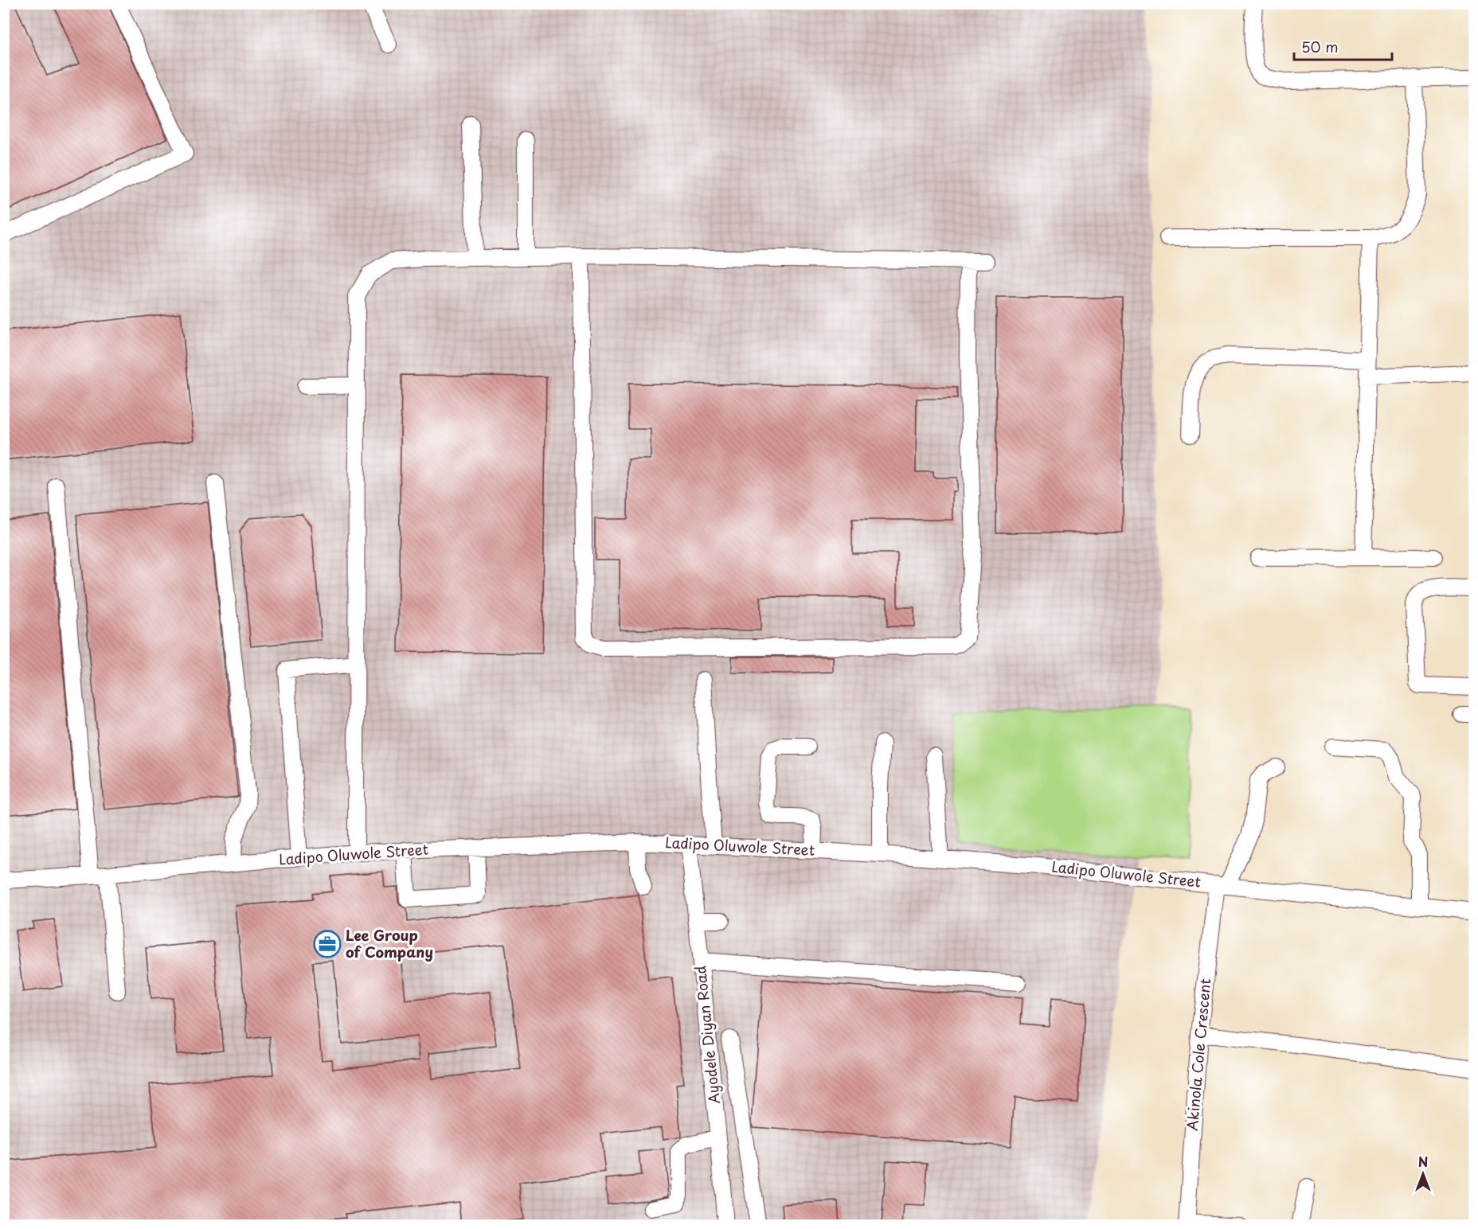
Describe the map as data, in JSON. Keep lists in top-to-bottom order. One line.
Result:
{"streets":{"street":["Ladipo Oluwole Street","Ayodele Diyan Road","Akinola Cole Crescent"]},"crossings":[["Ladipo Oluwole Street","Ayodele Diyan Road"],["Ladipo Oluwole Street","Akinola Cole Crescent"]],"places":{"office":["Lee Group of Company"]},"scale_bar":"50 m","north":"top"}
